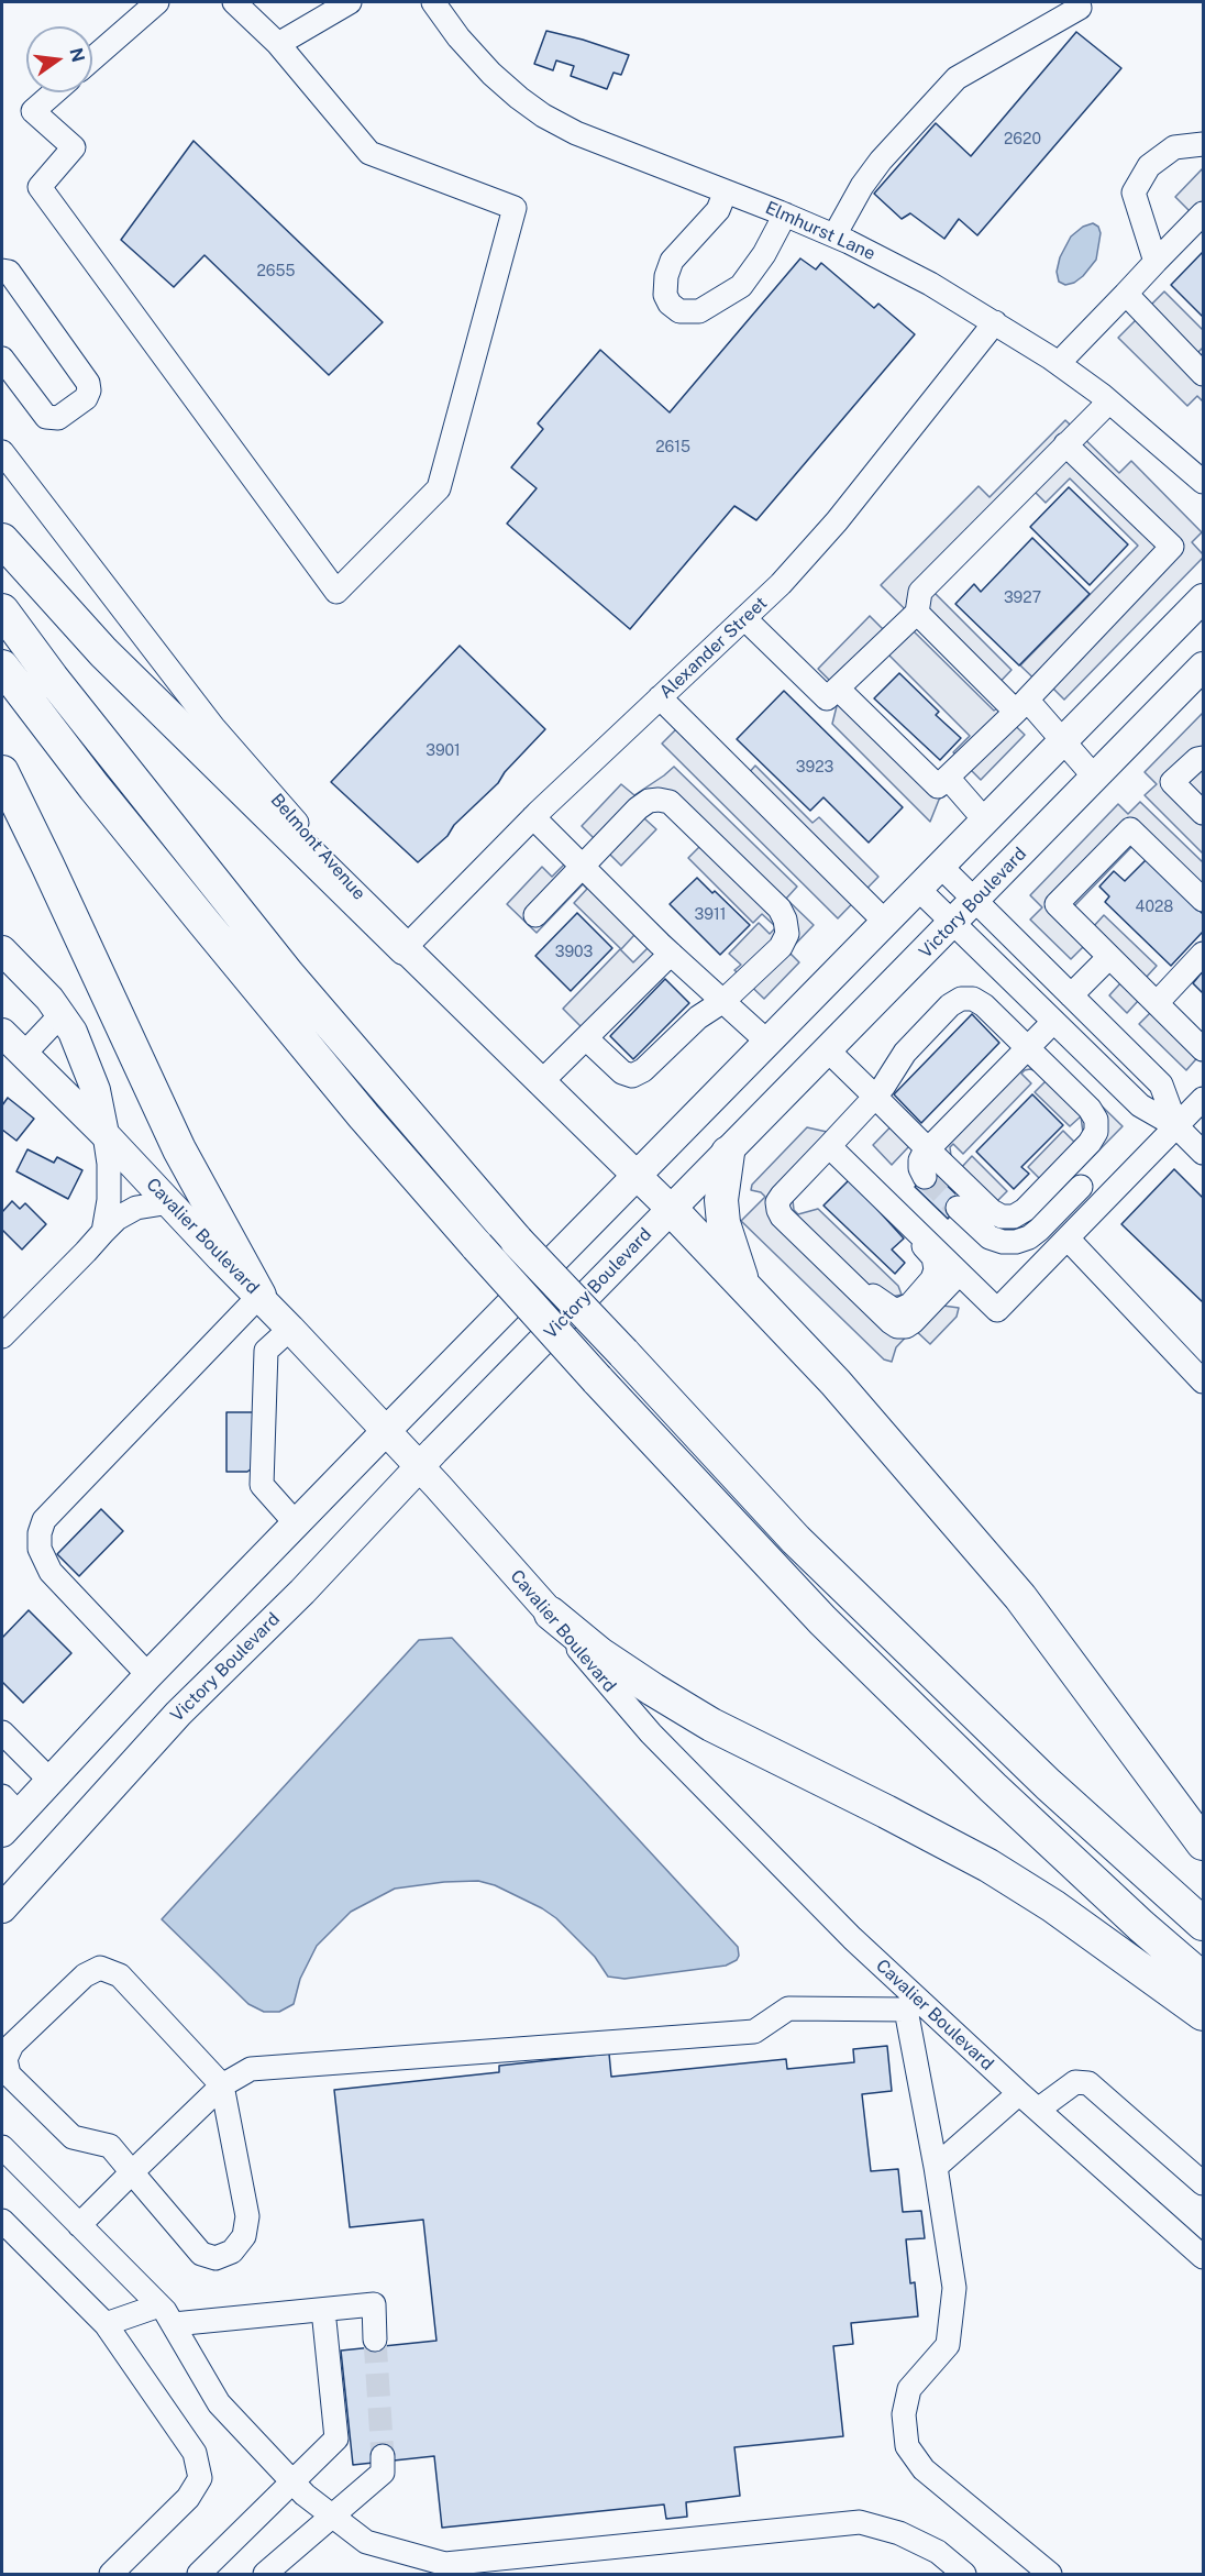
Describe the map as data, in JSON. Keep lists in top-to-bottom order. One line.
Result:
{"streets":{"main road":["Belmont Avenue","Victory Boulevard","Cavalier Boulevard"],"street":["Elmhurst Lane","Alexander Street"]},"crossings":[["Elmhurst Lane","Alexander Street"],["Alexander Street","Belmont Avenue"],["Belmont Avenue","Victory Boulevard"],["Victory Boulevard","Cavalier Boulevard"]],"house_numbers":["2620","2655","2615","3927","3901","3923","4028","3911","3903"],"north":"right"}
